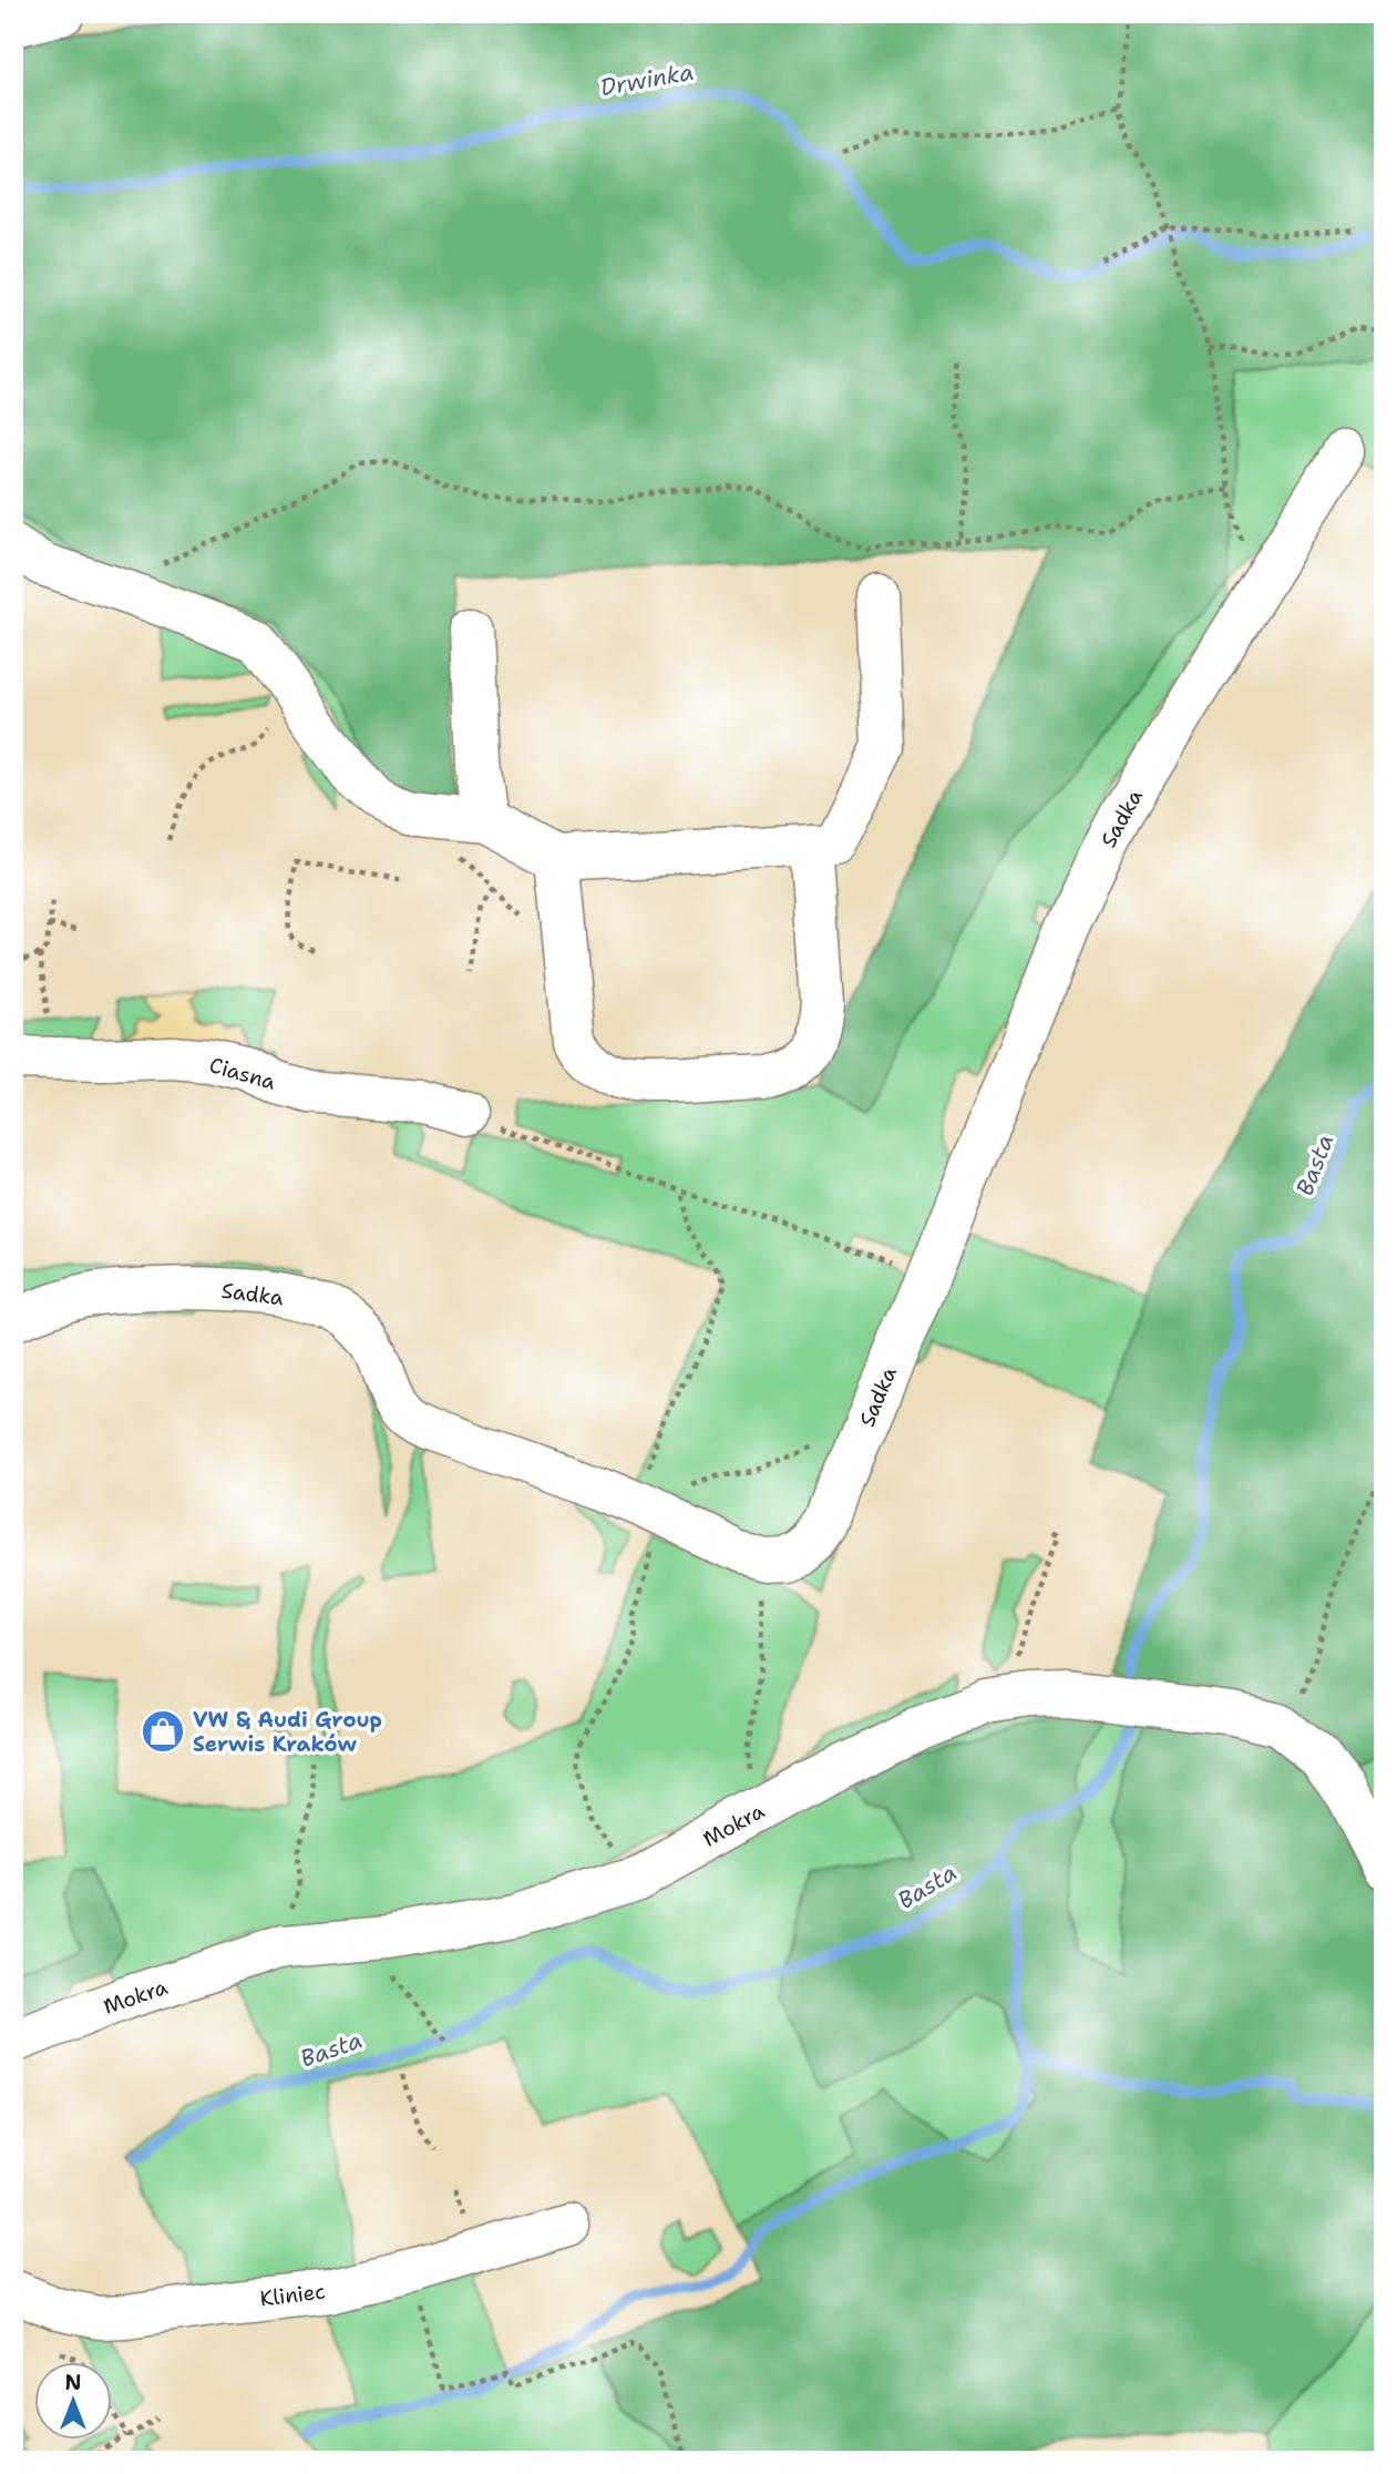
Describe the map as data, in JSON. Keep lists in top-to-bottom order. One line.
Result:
{"streets":{"street":["Sadka","Ciasna","Mokra","Kliniec"]},"water":["Drwinka","Basta"],"places":{"shop":["VW & Audi Group Serwis Kraków"]},"north":"top"}
